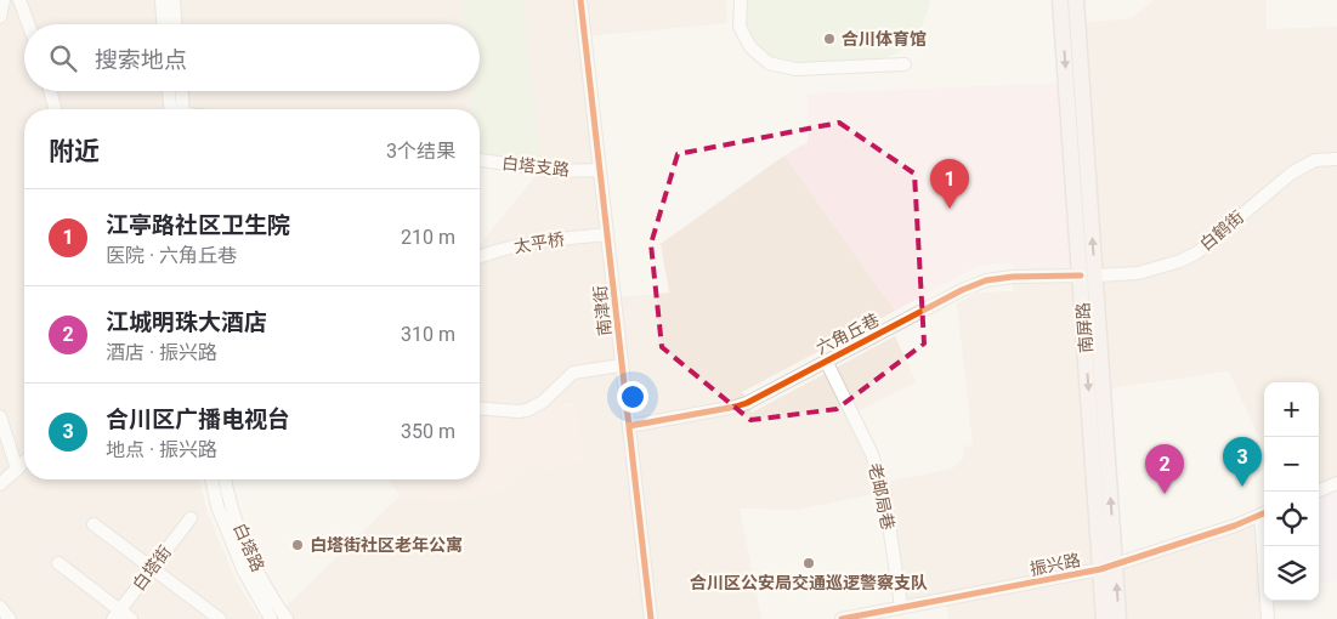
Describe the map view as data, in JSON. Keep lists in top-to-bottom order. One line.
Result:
{"streets":{"main road":["南屏路"],"street":["白塔支路","白鹤街","太平桥","南津街","六角丘巷","老邮局巷","白塔路","振兴路","白塔街"]},"crossings":[["白塔支路","南津街"],["白鹤街","南屏路"],["白鹤街","六角丘巷"],["太平桥","南津街"],["南津街","六角丘巷"],["南屏路","六角丘巷"],["南屏路","振兴路"],["六角丘巷","老邮局巷"],["老邮局巷","振兴路"]],"places":["合川体育馆","白塔街社区老年公寓","合川区公安局交通巡逻警察支队"],"page":{"search":"搜索地点","heading":["附近","3个结果"],"pins":["1","3","2"],"list":[{"mark":"1","name":"江亭路社区卫生院","note":"医院 · 六角丘巷","value":"210 m"},{"mark":"2","name":"江城明珠大酒店","note":"酒店 · 振兴路","value":"310 m"},{"mark":"3","name":"合川区广播电视台","note":"地点 · 振兴路","value":"350 m"}],"map_buttons":["+","−"]}}
